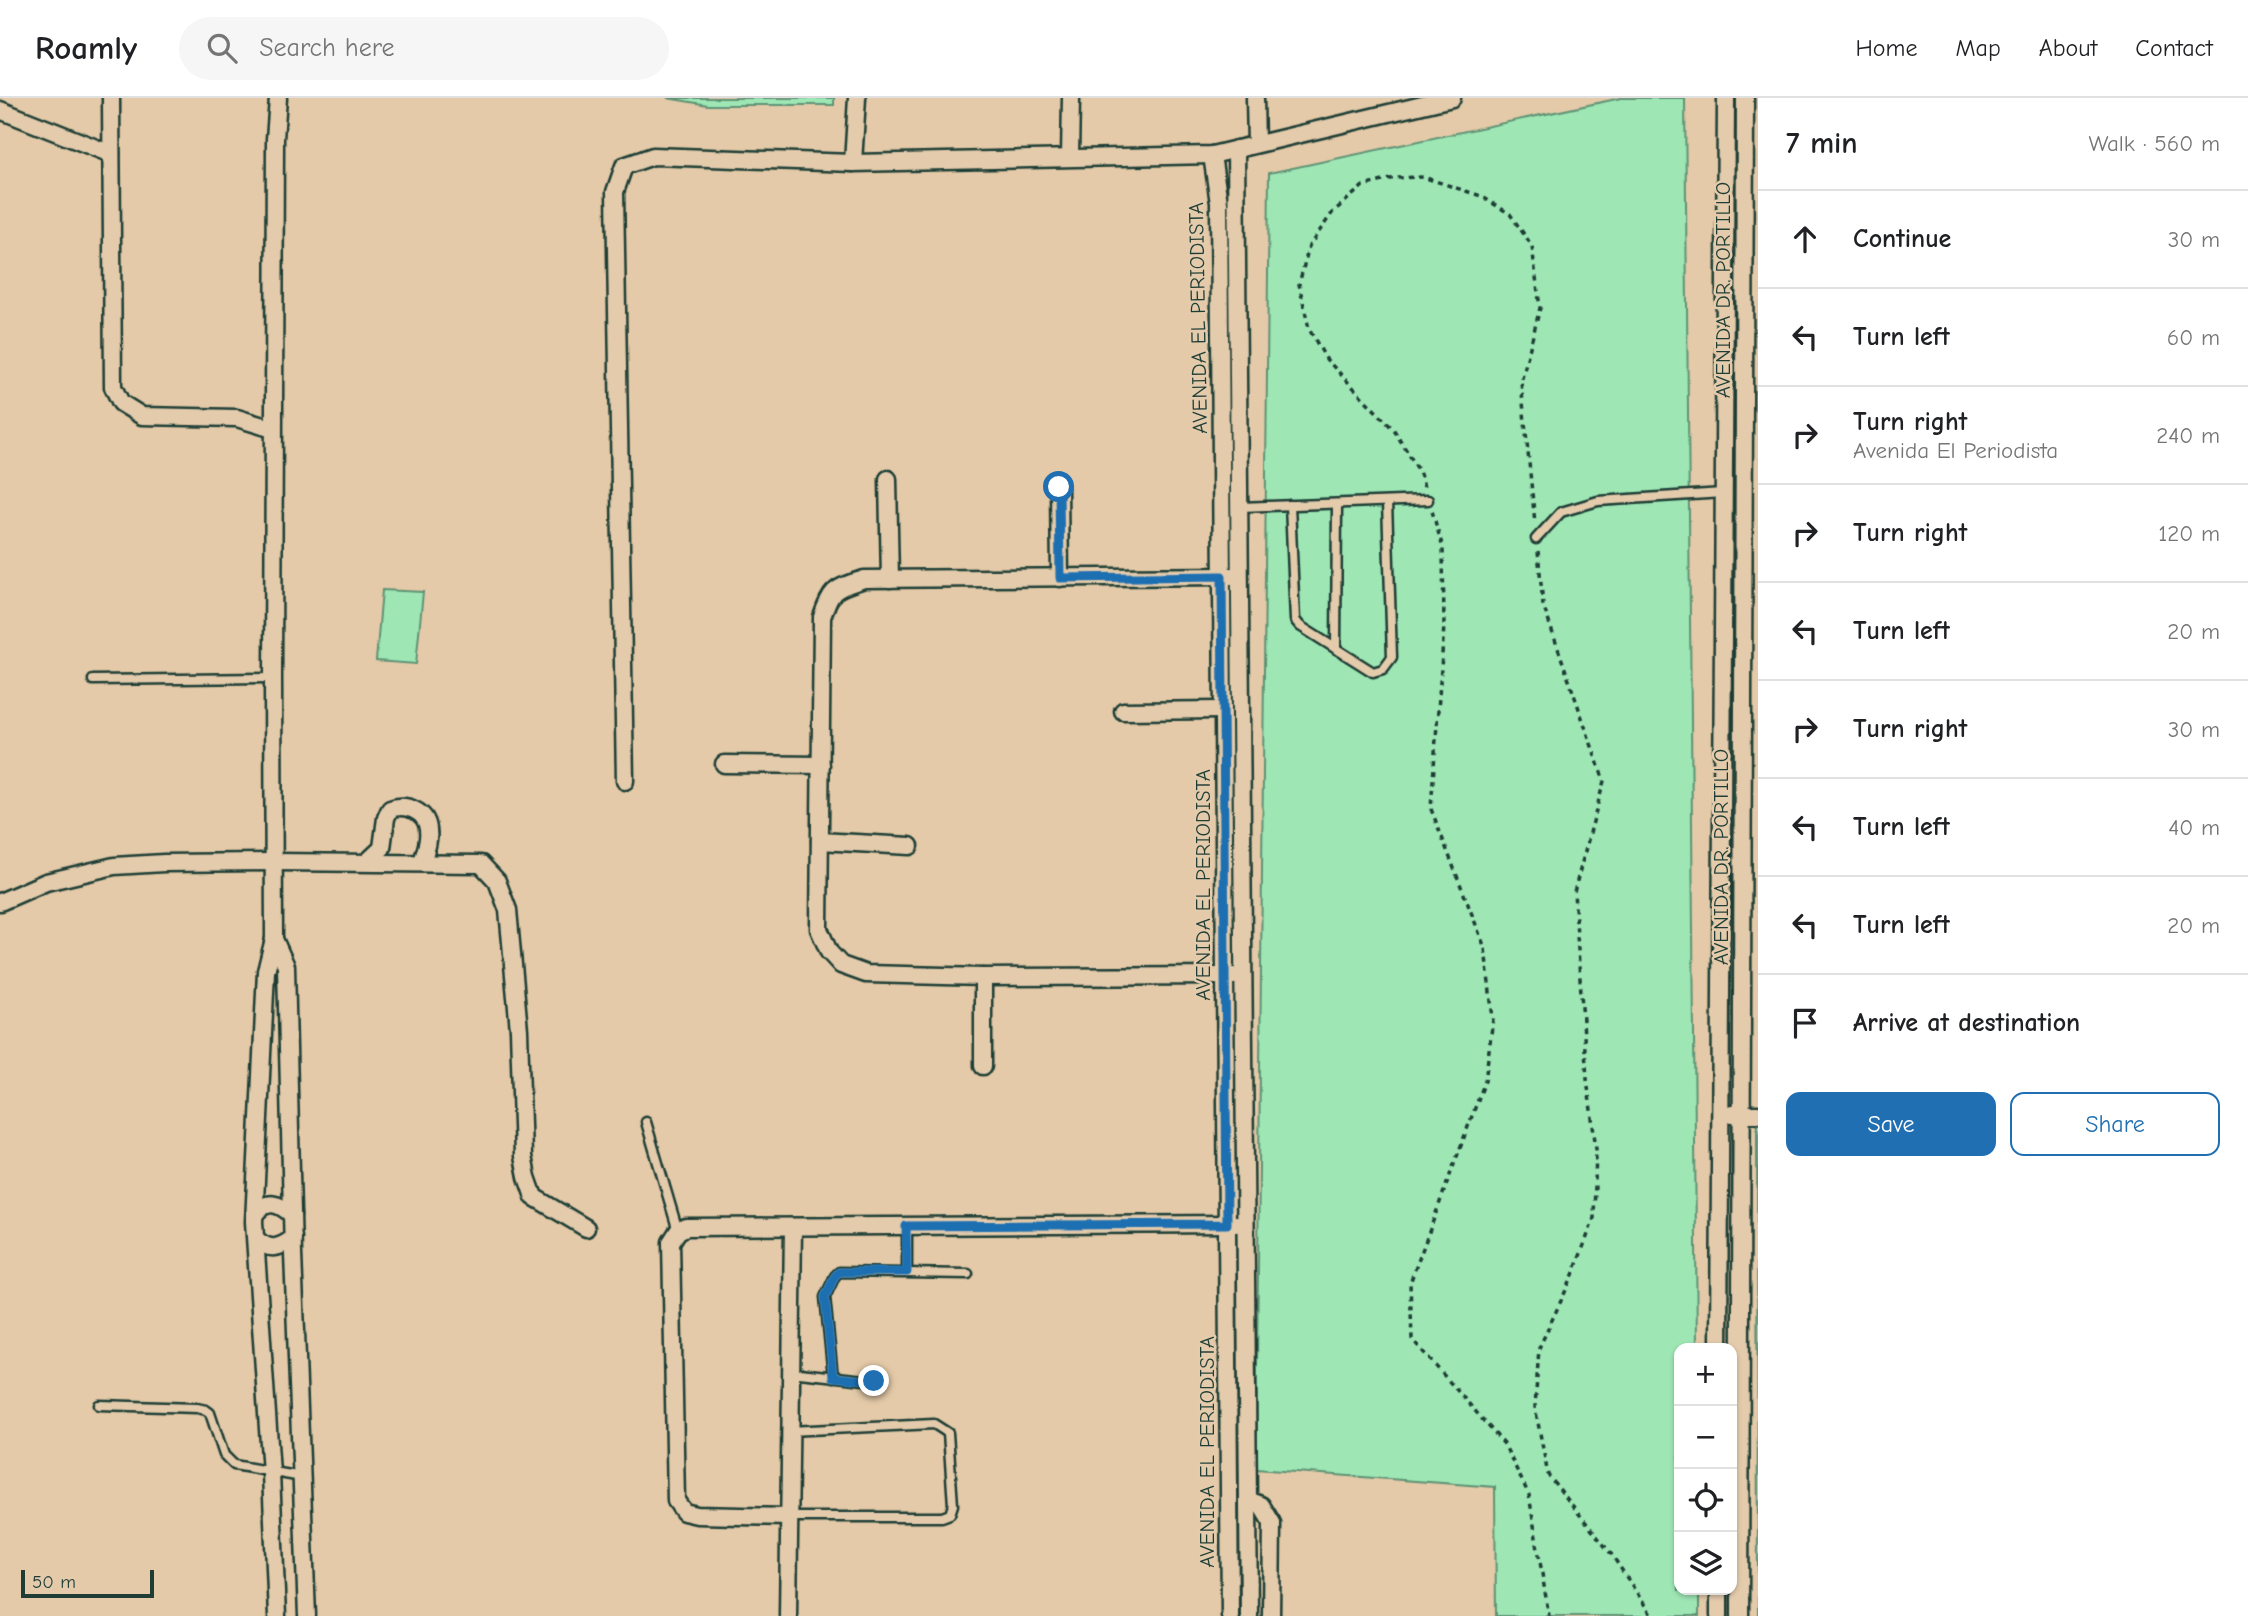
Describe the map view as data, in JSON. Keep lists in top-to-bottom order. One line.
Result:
{"streets":{"street":["AVENIDA DR. PORTILLO","AVENIDA EL PERIODISTA"]},"scale_bar":"50 m","page":{"header":"Roamly","search":"Search here","nav":["Home","Map","About","Contact"],"heading":["7 min","Walk · 560 m"],"list":[["Continue","30 m"],["Turn left","60 m"],["Turn right","Avenida El Periodista","240 m"],["Turn right","120 m"],["Turn left","20 m"],["Turn right","30 m"],["Turn left","40 m"],["Turn left","20 m"],"Arrive at destination"],"buttons":["Save","Share"],"map_buttons":["+","−"],"scale":"50 m"}}
